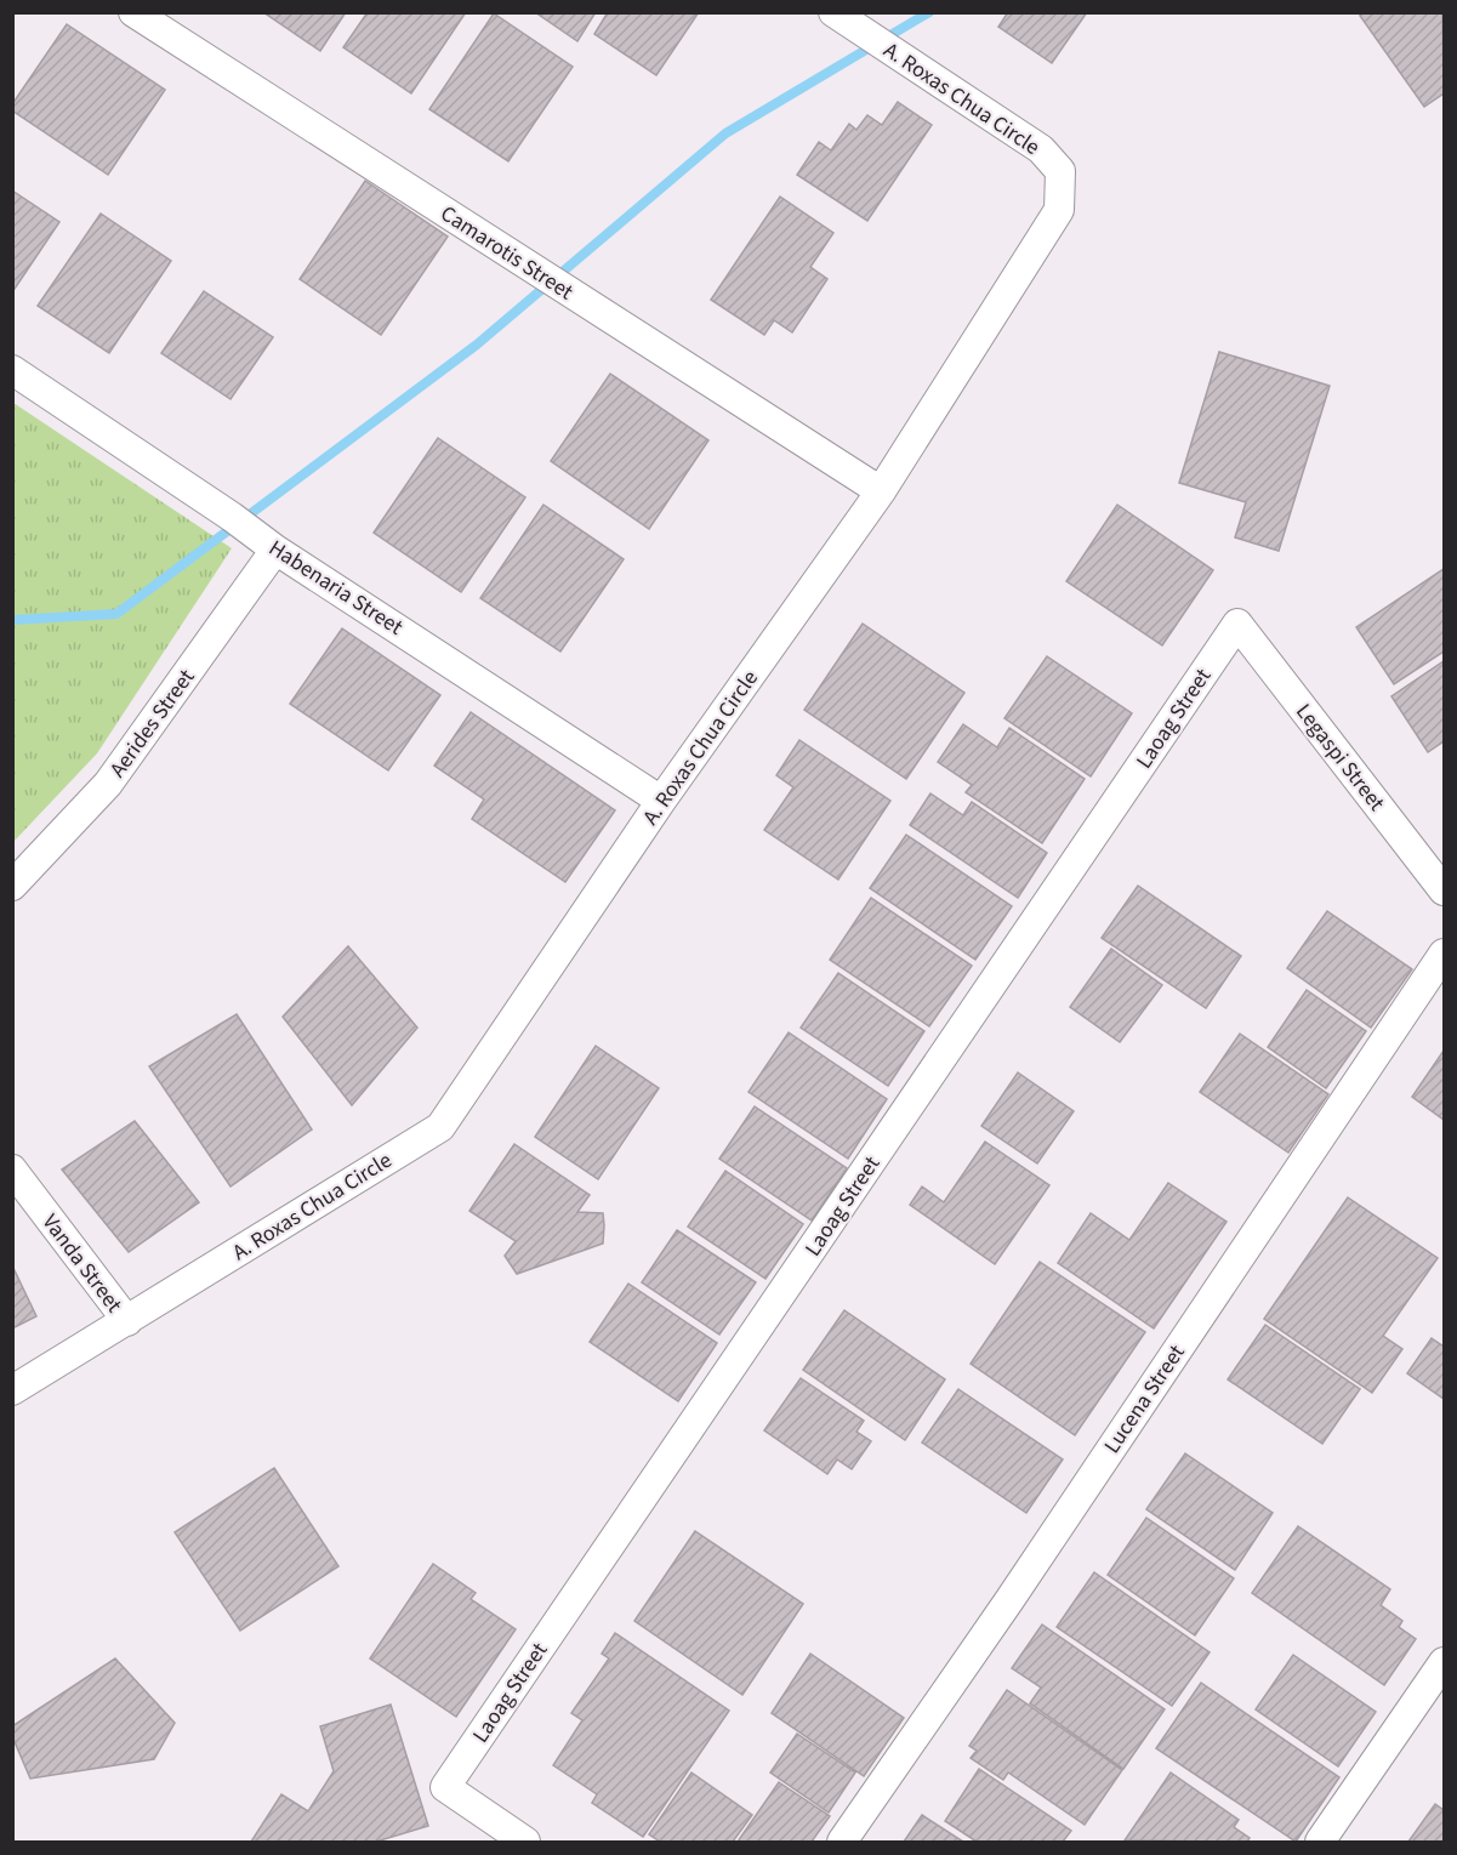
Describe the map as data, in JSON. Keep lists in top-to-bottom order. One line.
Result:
{"streets":{"street":["A. Roxas Chua Circle","Camarotis Street","Habenaria Street","Laoag Street","Aerides Street","Legaspi Street","Vanda Street","Lucena Street"]},"crossings":[["A. Roxas Chua Circle","Camarotis Street"],["A. Roxas Chua Circle","Habenaria Street"],["A. Roxas Chua Circle","Vanda Street"],["Habenaria Street","Aerides Street"],["Laoag Street","Legaspi Street"]]}
